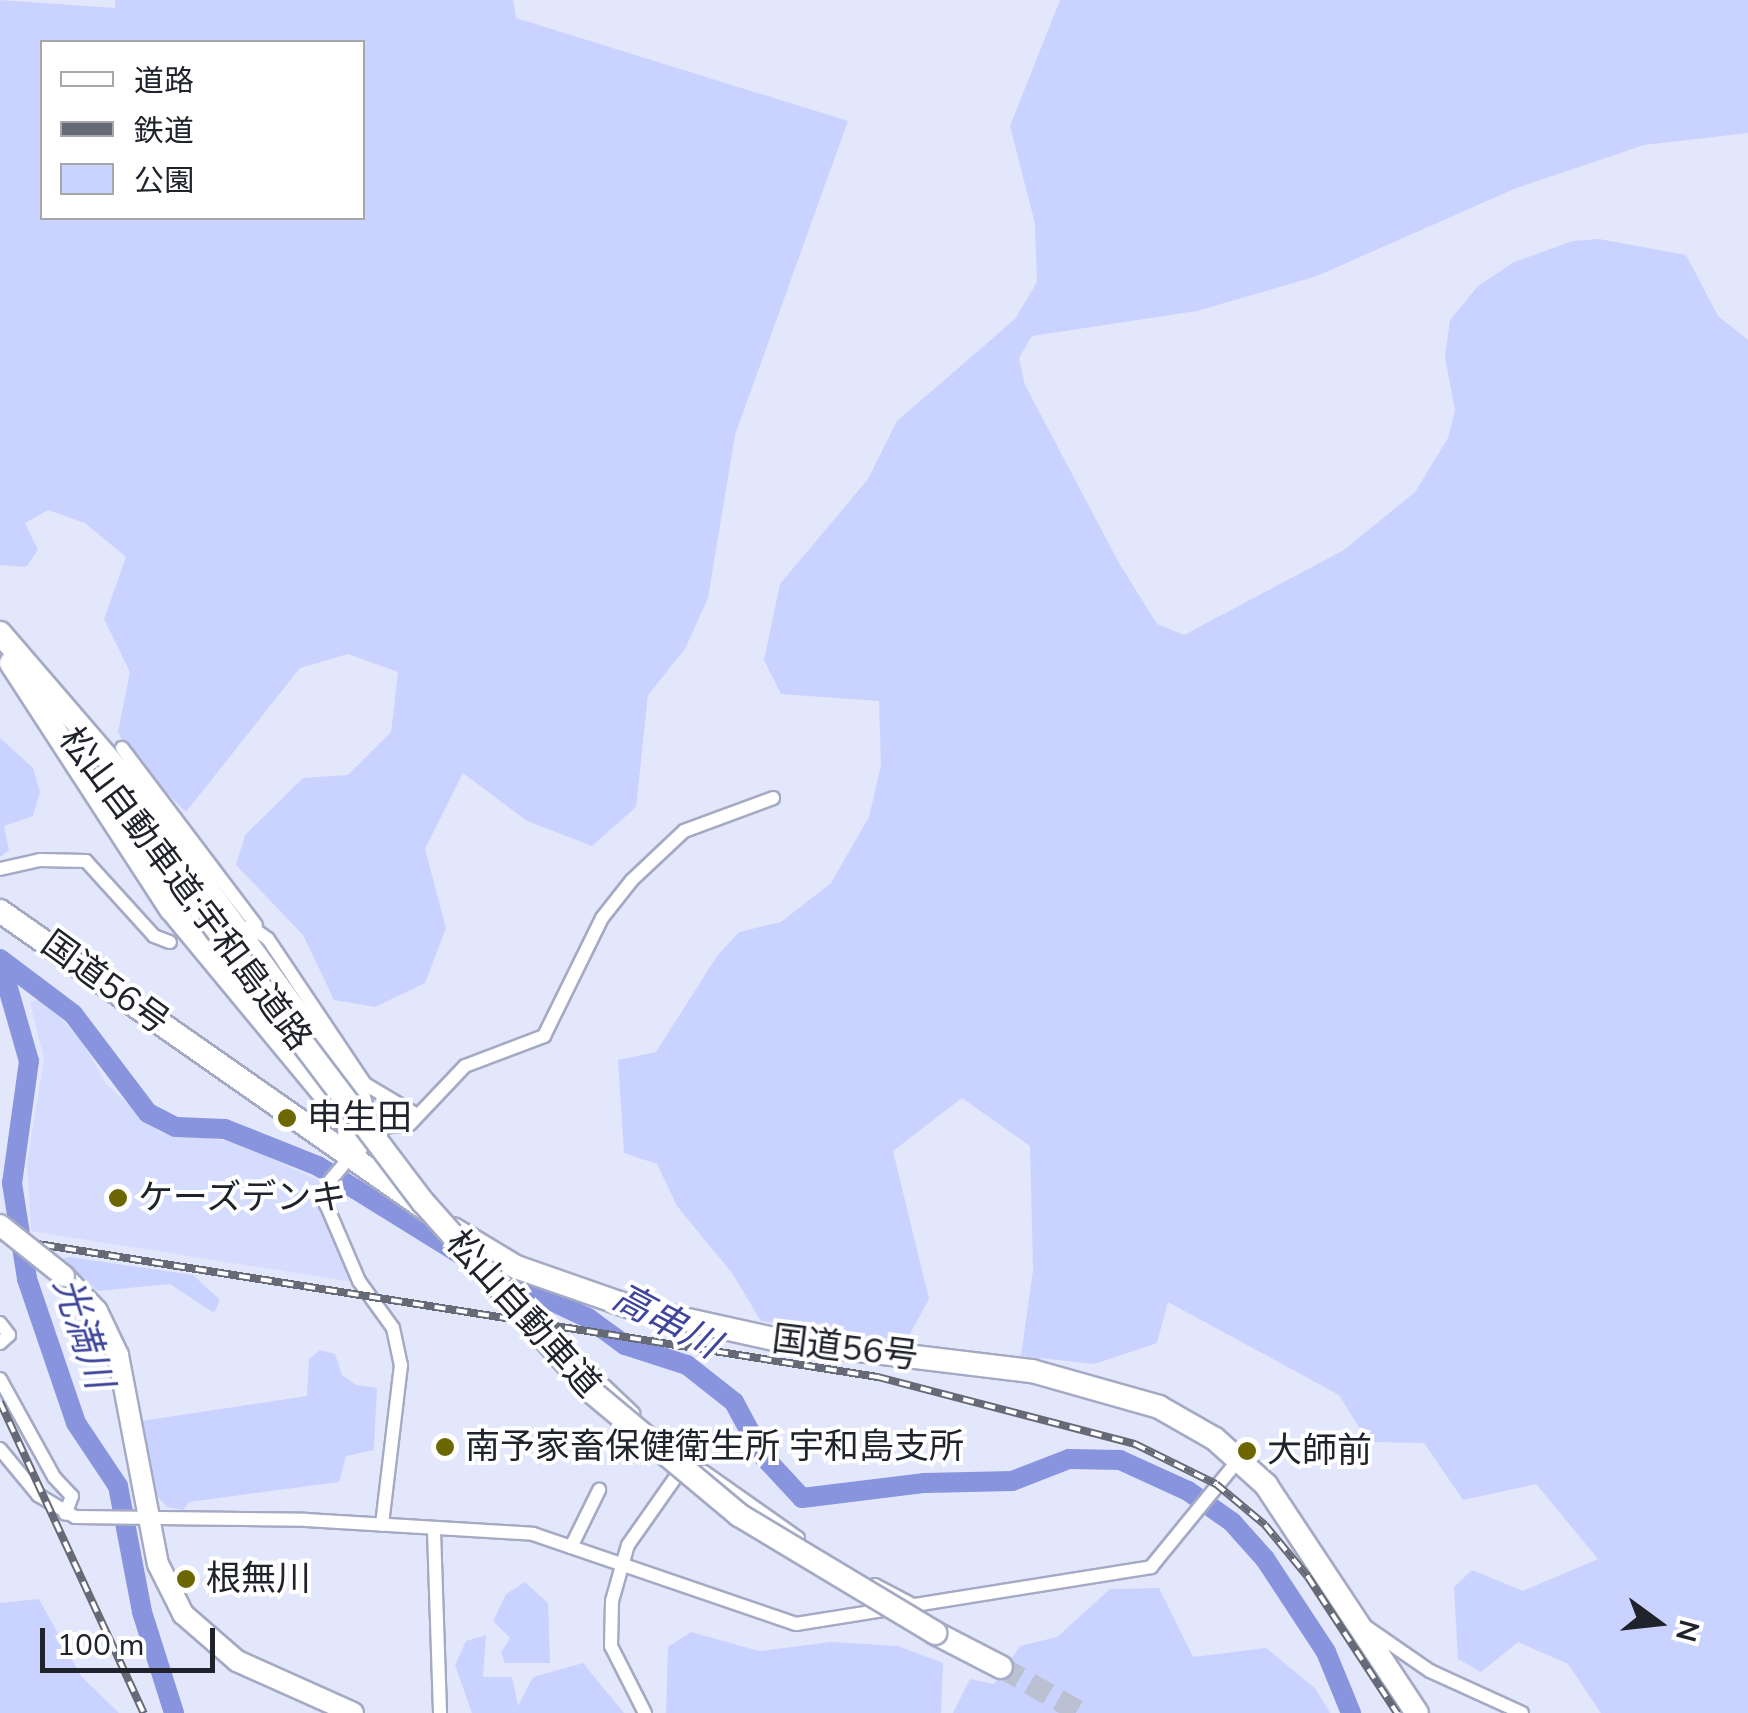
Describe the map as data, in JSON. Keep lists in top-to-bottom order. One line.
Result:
{"streets":{"highway":["松山自動車道;宇和島道路","国道56号","松山自動車道"]},"crossings":[["松山自動車道;宇和島道路","松山自動車道"]],"water":["高串川","光満川"],"places":["申生田","ケーズデンキ","南予家畜保健衛生所 宇和島支所","大師前","根無川"],"legend":["道路","鉄道","公園"],"scale_bar":"100 m","north":"right"}
